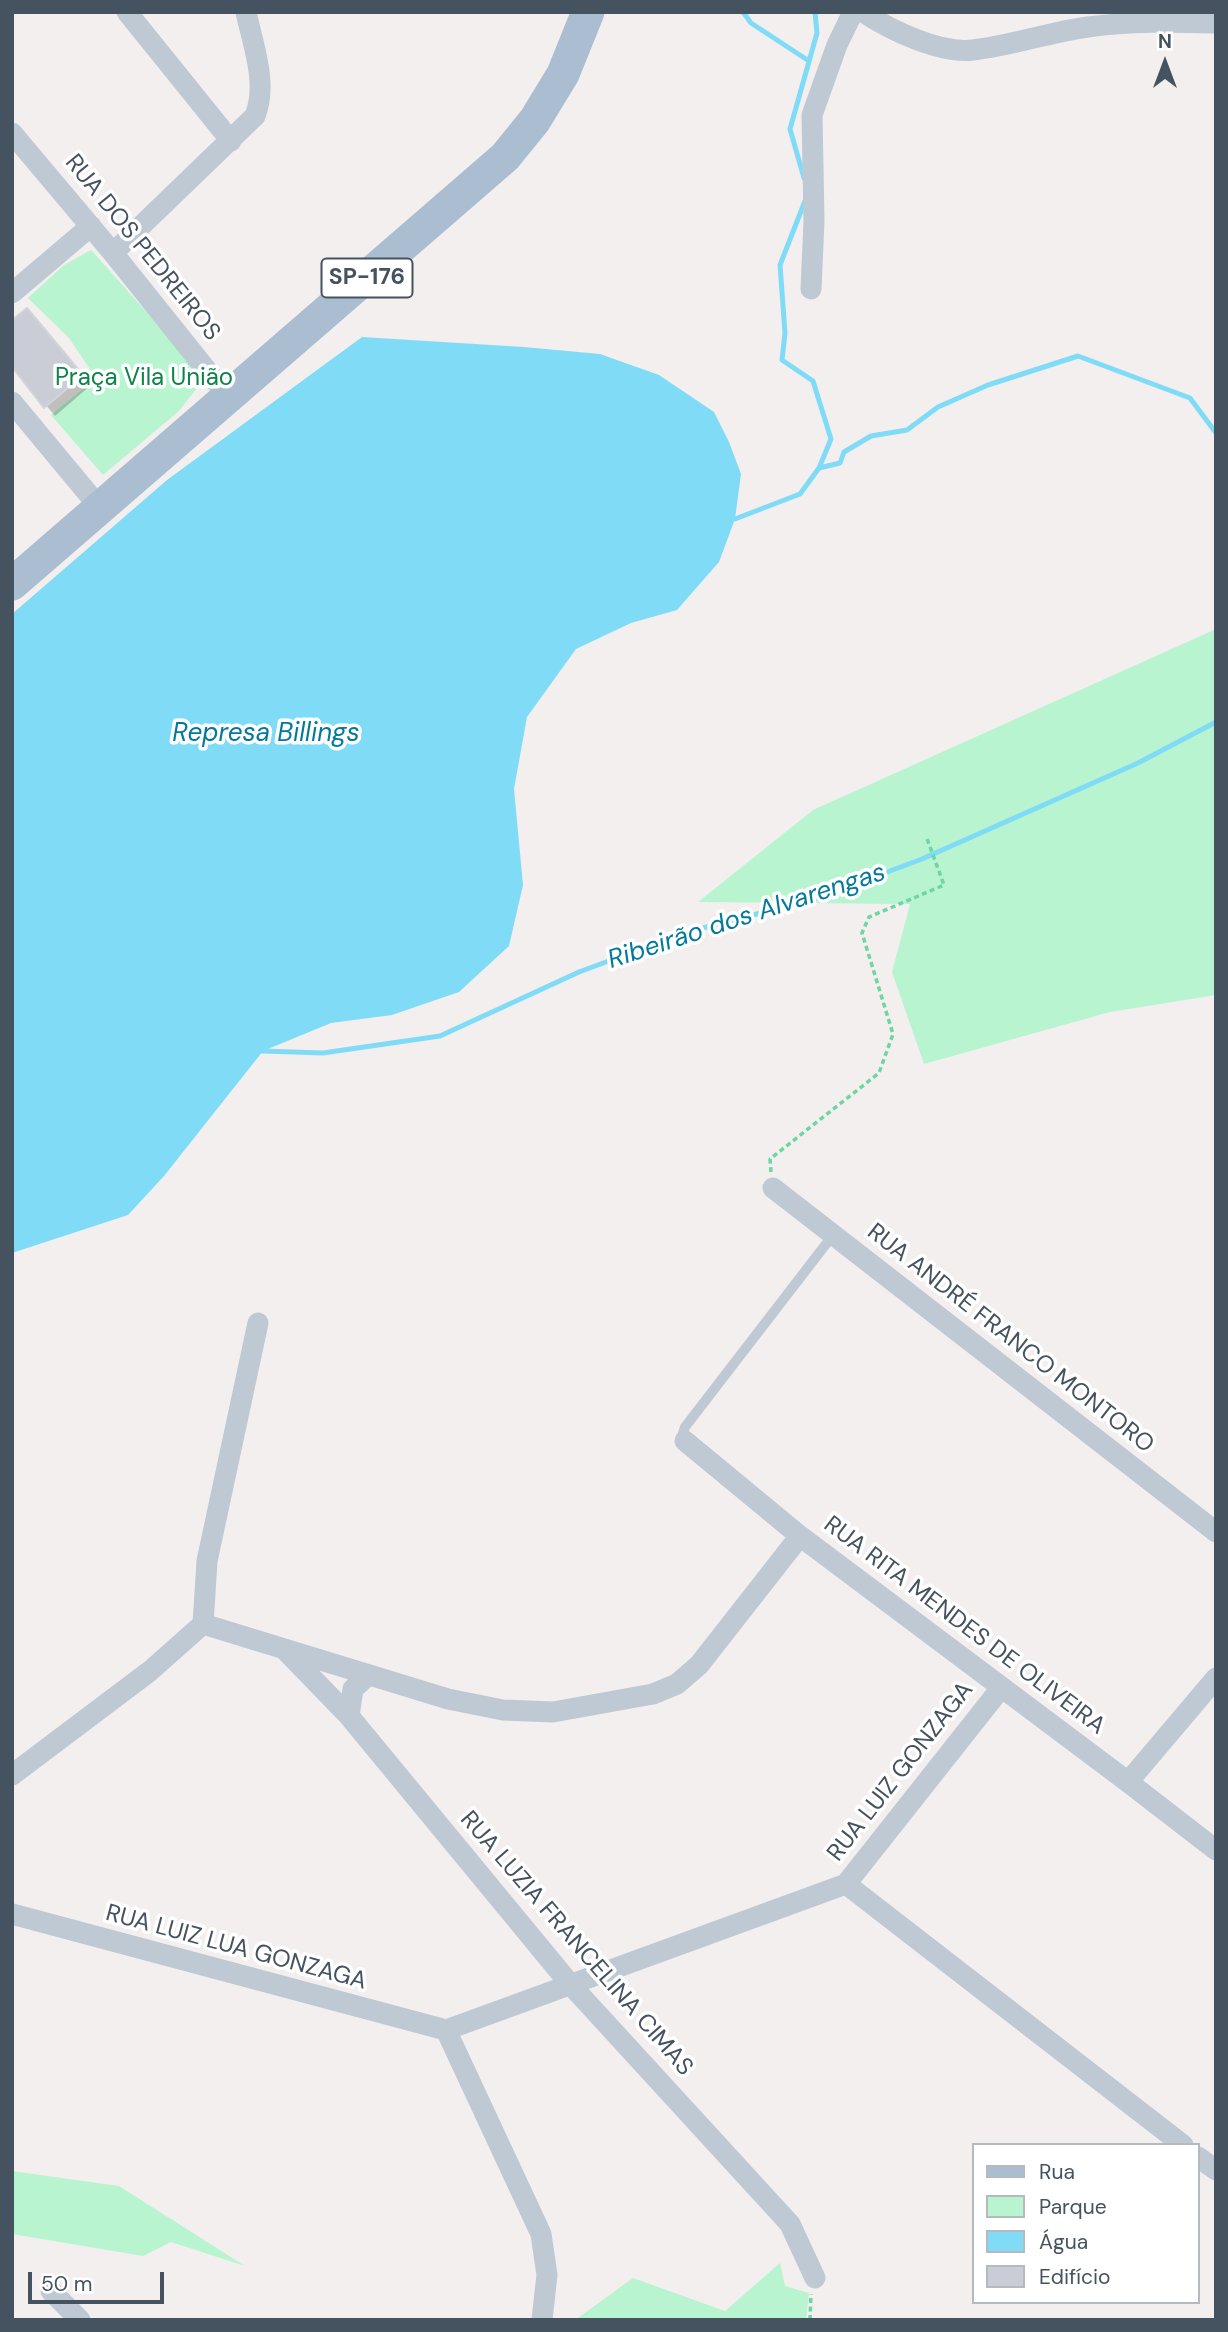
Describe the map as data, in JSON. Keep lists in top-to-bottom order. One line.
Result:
{"streets":{"main road":["SP-176"],"street":["RUA DOS PEDREIROS","RUA ANDRÉ FRANCO MONTORO","RUA RITA MENDES DE OLIVEIRA","RUA LUIZ GONZAGA","RUA LUZIA FRANCELINA CIMAS","RUA LUIZ LUA GONZAGA"]},"crossings":[["RUA DOS PEDREIROS","SP-176"],["RUA RITA MENDES DE OLIVEIRA","RUA LUIZ GONZAGA"],["RUA LUIZ GONZAGA","RUA LUZIA FRANCELINA CIMAS"],["RUA LUIZ GONZAGA","RUA LUIZ LUA GONZAGA"]],"water":["Represa Billings","Ribeirão dos Alvarengas"],"parks":["Praça Vila União"],"legend":["Rua","Parque","Água","Edifício"],"scale_bar":"50 m","north":"top"}
